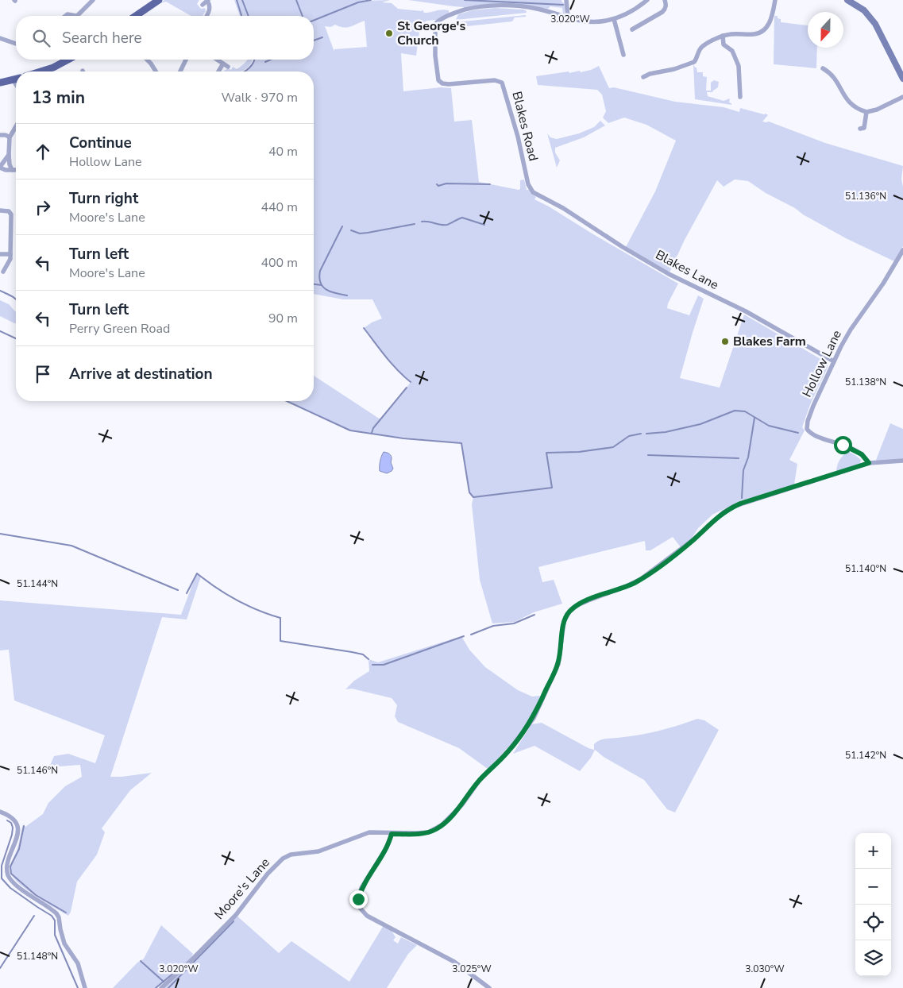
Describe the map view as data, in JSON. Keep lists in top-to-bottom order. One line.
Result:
{"streets":{"street":["Blakes Road","Blakes Lane","Hollow Lane","Moore's Lane"]},"crossings":[["Blakes Road","Blakes Lane"],["Blakes Lane","Hollow Lane"],["Hollow Lane","Moore's Lane"]],"places":["St George's Church","Blakes Farm"],"north":"bottom","page":{"search":"Search here","heading":["13 min","Walk · 970 m"],"list":[["Continue","Hollow Lane","40 m"],["Turn right","Moore's Lane","440 m"],["Turn left","Moore's Lane","400 m"],["Turn left","Perry Green Road","90 m"],"Arrive at destination"],"map_buttons":["+","−"]},"coordinates":["3.020°W","51.136°N","51.138°N","51.140°N","51.144°N","51.142°N","51.146°N","51.148°N","3.025°W","3.030°W"]}
